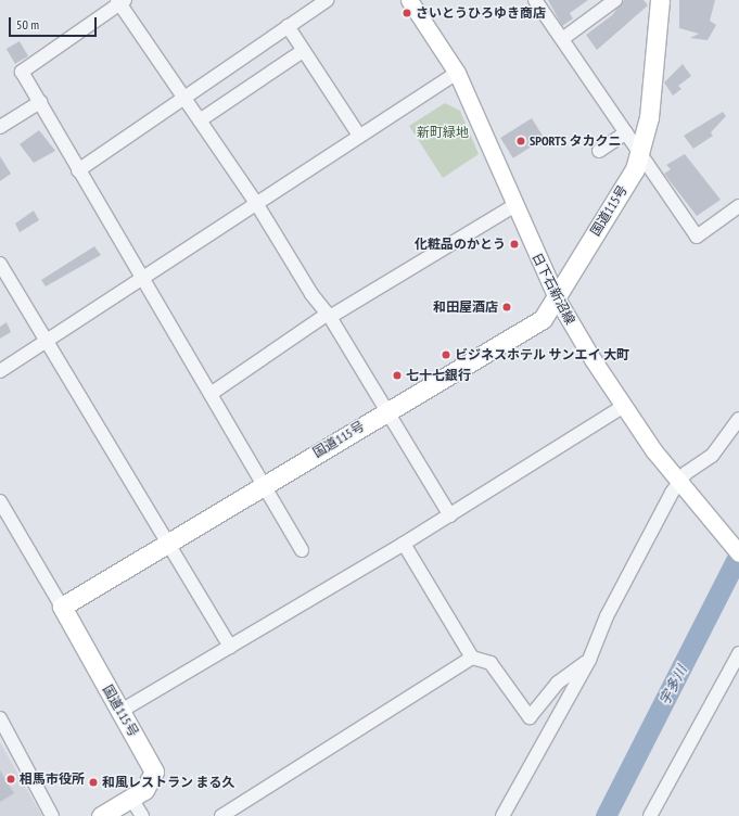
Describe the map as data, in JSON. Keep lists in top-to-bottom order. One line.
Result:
{"streets":{"highway":["国道115号"],"main road":["日下石新沼線"]},"crossings":[["国道115号","日下石新沼線"]],"water":["宇多川"],"parks":["新町緑地"],"places":["さいとうひろゆき商店","SPORTS タカクニ","化粧品のかとう","和田屋酒店","ビジネスホテル サンエイ 大町","七十七銀行","相馬市役所","和風レストラン まる久"],"scale_bar":"50 m"}
